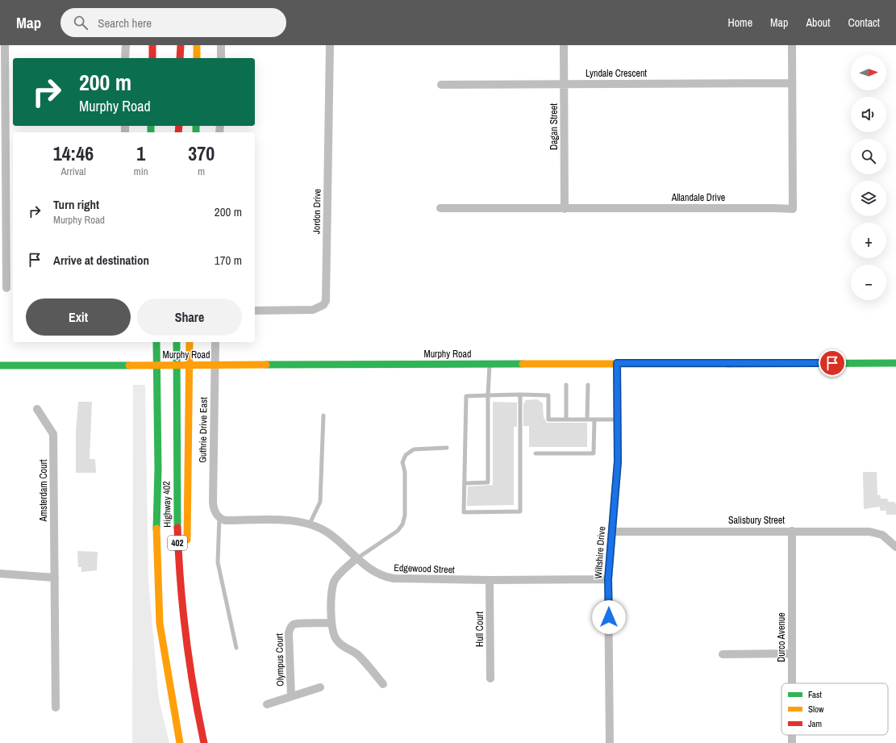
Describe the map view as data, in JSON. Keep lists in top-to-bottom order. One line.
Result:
{"streets":{"main road":["Murphy Road","Highway 402","402"],"street":["Lyndale Crescent","Dagan Street","Allandale Drive","Jordon Drive","Guthrie Drive East","Amsterdam Court","Salisbury Street","Wiltshire Drive","Edgewood Street","Hull Court","Durco Avenue","Olympus Court"]},"crossings":[["Lyndale Crescent","Dagan Street"],["Lyndale Crescent","Allandale Drive"],["Dagan Street","Allandale Drive"],["Murphy Road","Wiltshire Drive"],["Guthrie Drive East","Edgewood Street"],["Salisbury Street","Wiltshire Drive"],["Salisbury Street","Durco Avenue"],["Wiltshire Drive","Edgewood Street"],["Edgewood Street","Hull Court"]],"legend":["Fast","Slow","Jam"],"north":"right","page":{"header":"Map","search":"Search here","nav":["Home","Map","About","Contact"],"map_buttons":["+","−"],"turn":["200 m","Murphy Road"],"eta":["14:46","Arrival","1","min","370","m"],"list":[{"name":"Turn right","note":"Murphy Road","value":"200 m"},{"name":"Arrive at destination","value":"170 m"}],"buttons":["Exit","Share"]}}
